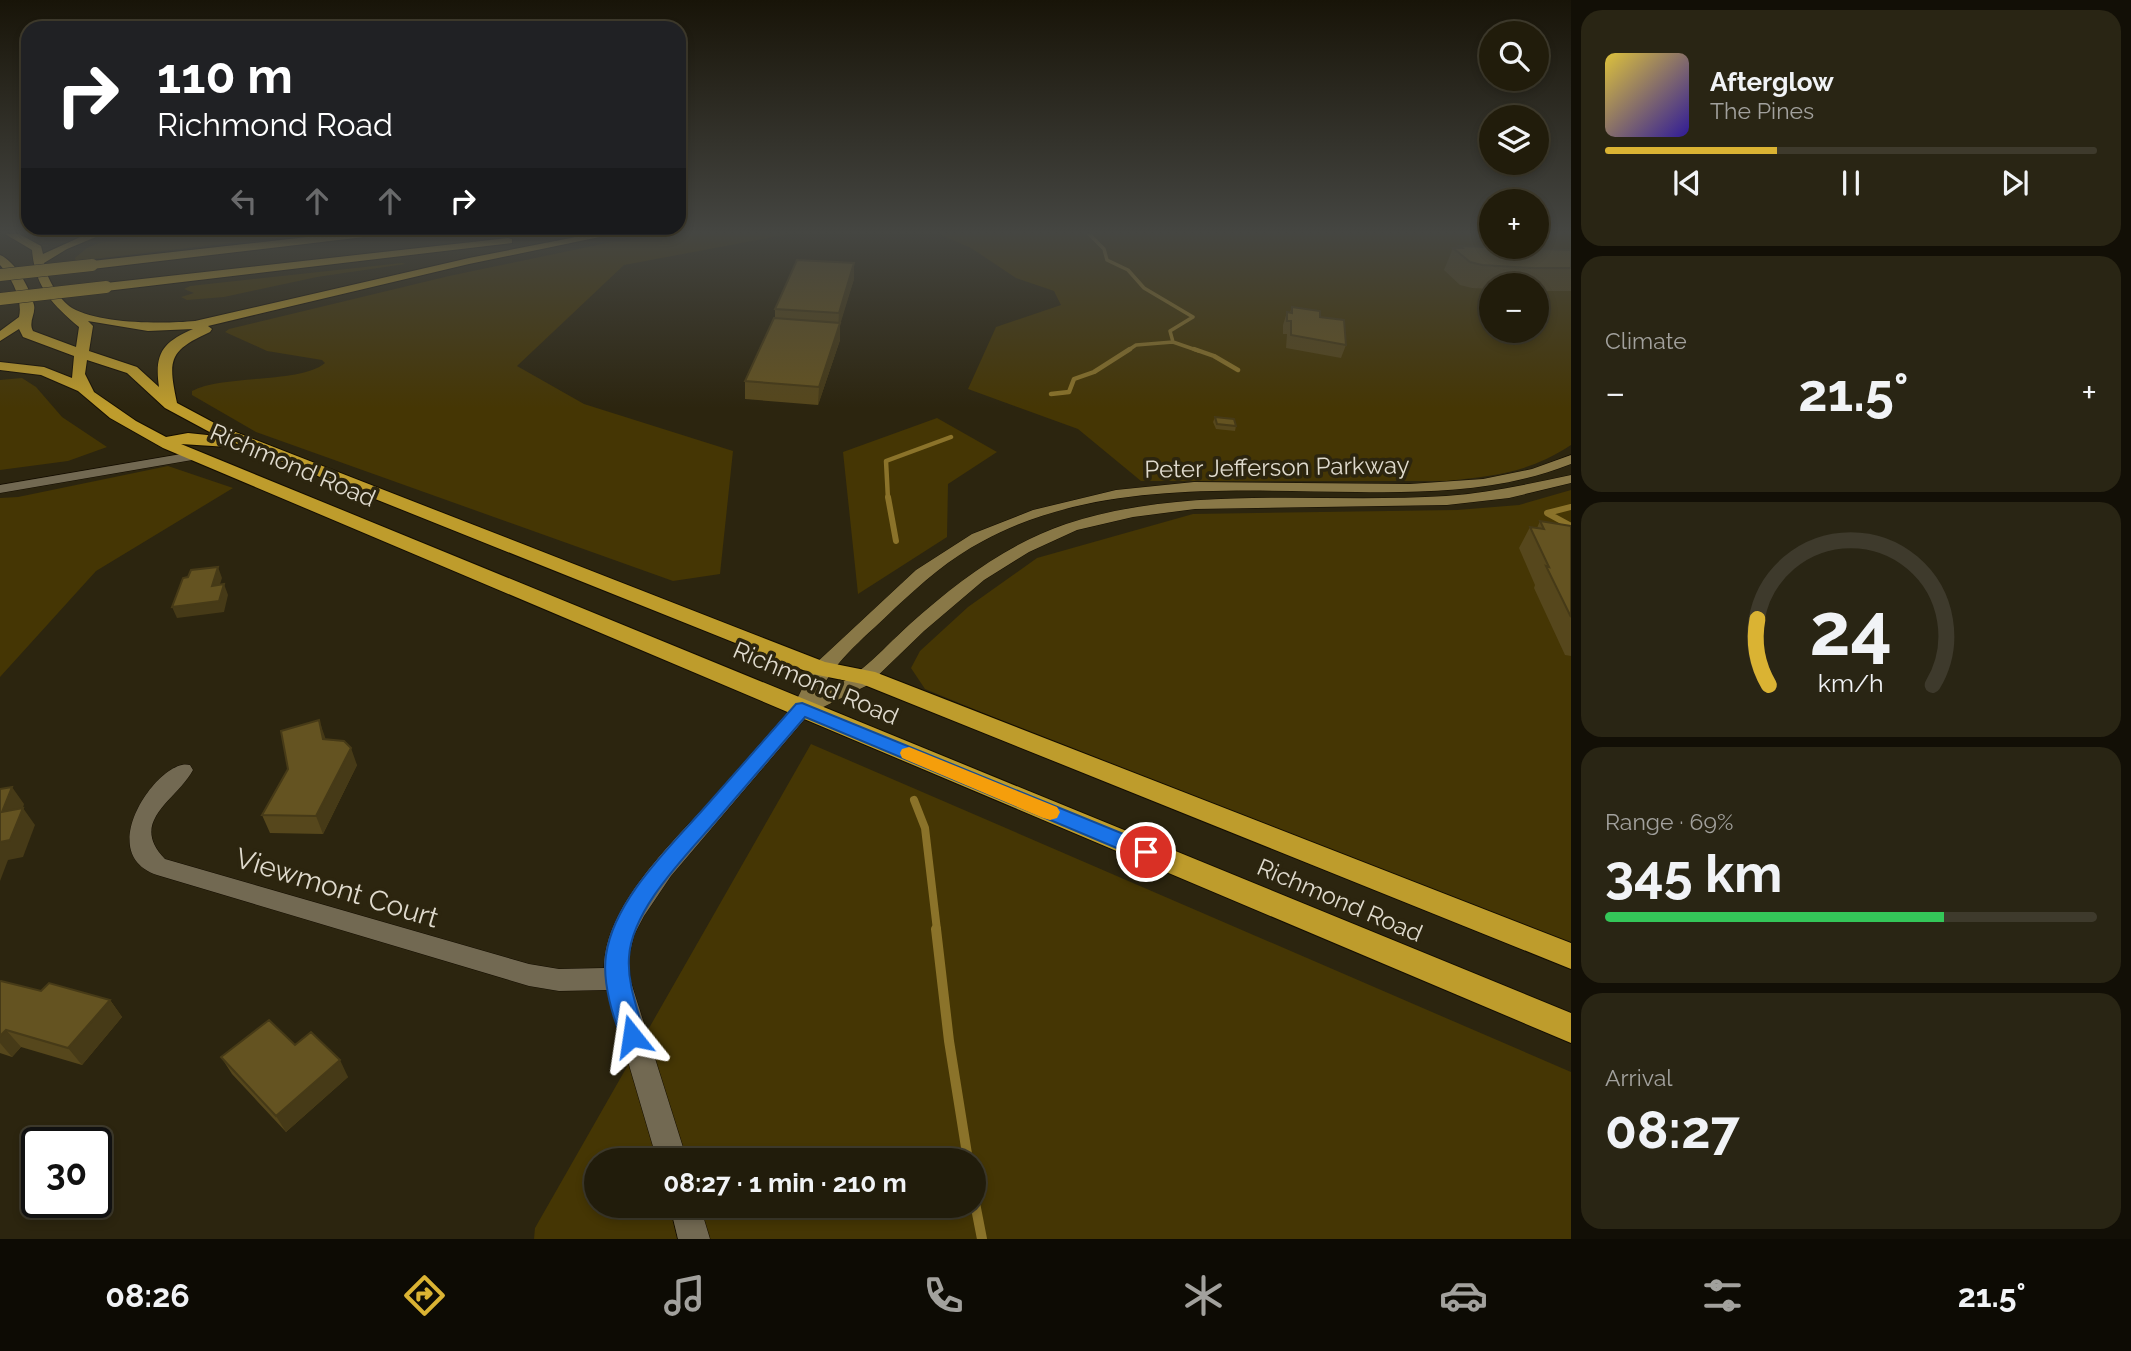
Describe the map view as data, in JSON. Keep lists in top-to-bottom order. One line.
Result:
{"streets":{"highway":["Richmond Road"],"street":["Peter Jefferson Parkway","Viewmont Court"]},"crossings":[["Richmond Road","Peter Jefferson Parkway"]],"page":{"map_buttons":["+","−"],"turn":["110 m","Richmond Road"],"song":["Afterglow","The Pines"],"tile":["Climate",["Range · 69%","345 km"],["Arrival","08:27"]],"heat":["−","21.5°","+"],"limit":"30","trip":"08:27 · 1 min · 210 m","tabs":["08:26","21.5°"],"gauge":["24","km/h"]}}
